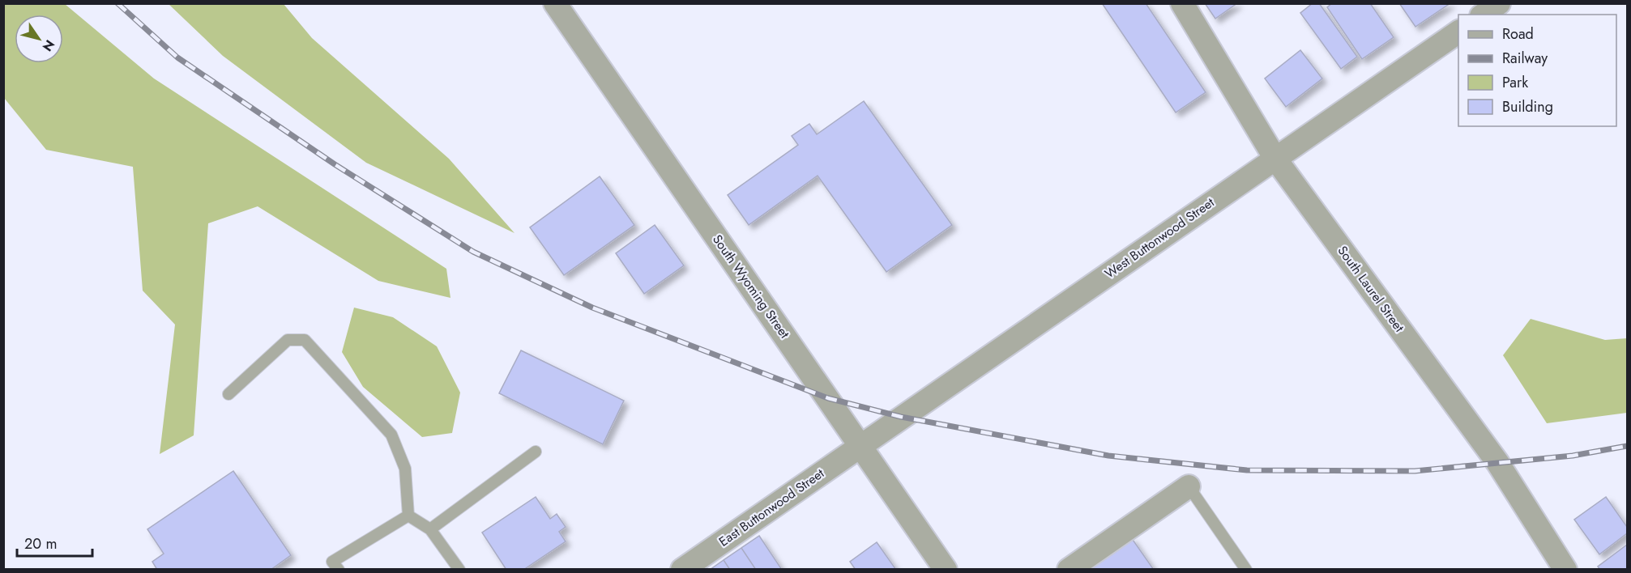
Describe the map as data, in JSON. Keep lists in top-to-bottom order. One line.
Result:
{"streets":{"street":["West Buttonwood Street","South Wyoming Street","South Laurel Street","East Buttonwood Street"]},"crossings":[["West Buttonwood Street","South Wyoming Street"],["West Buttonwood Street","South Laurel Street"],["West Buttonwood Street","East Buttonwood Street"],["South Wyoming Street","East Buttonwood Street"]],"legend":["Road","Railway","Park","Building"],"scale_bar":"20 m","north":"bottom right"}
